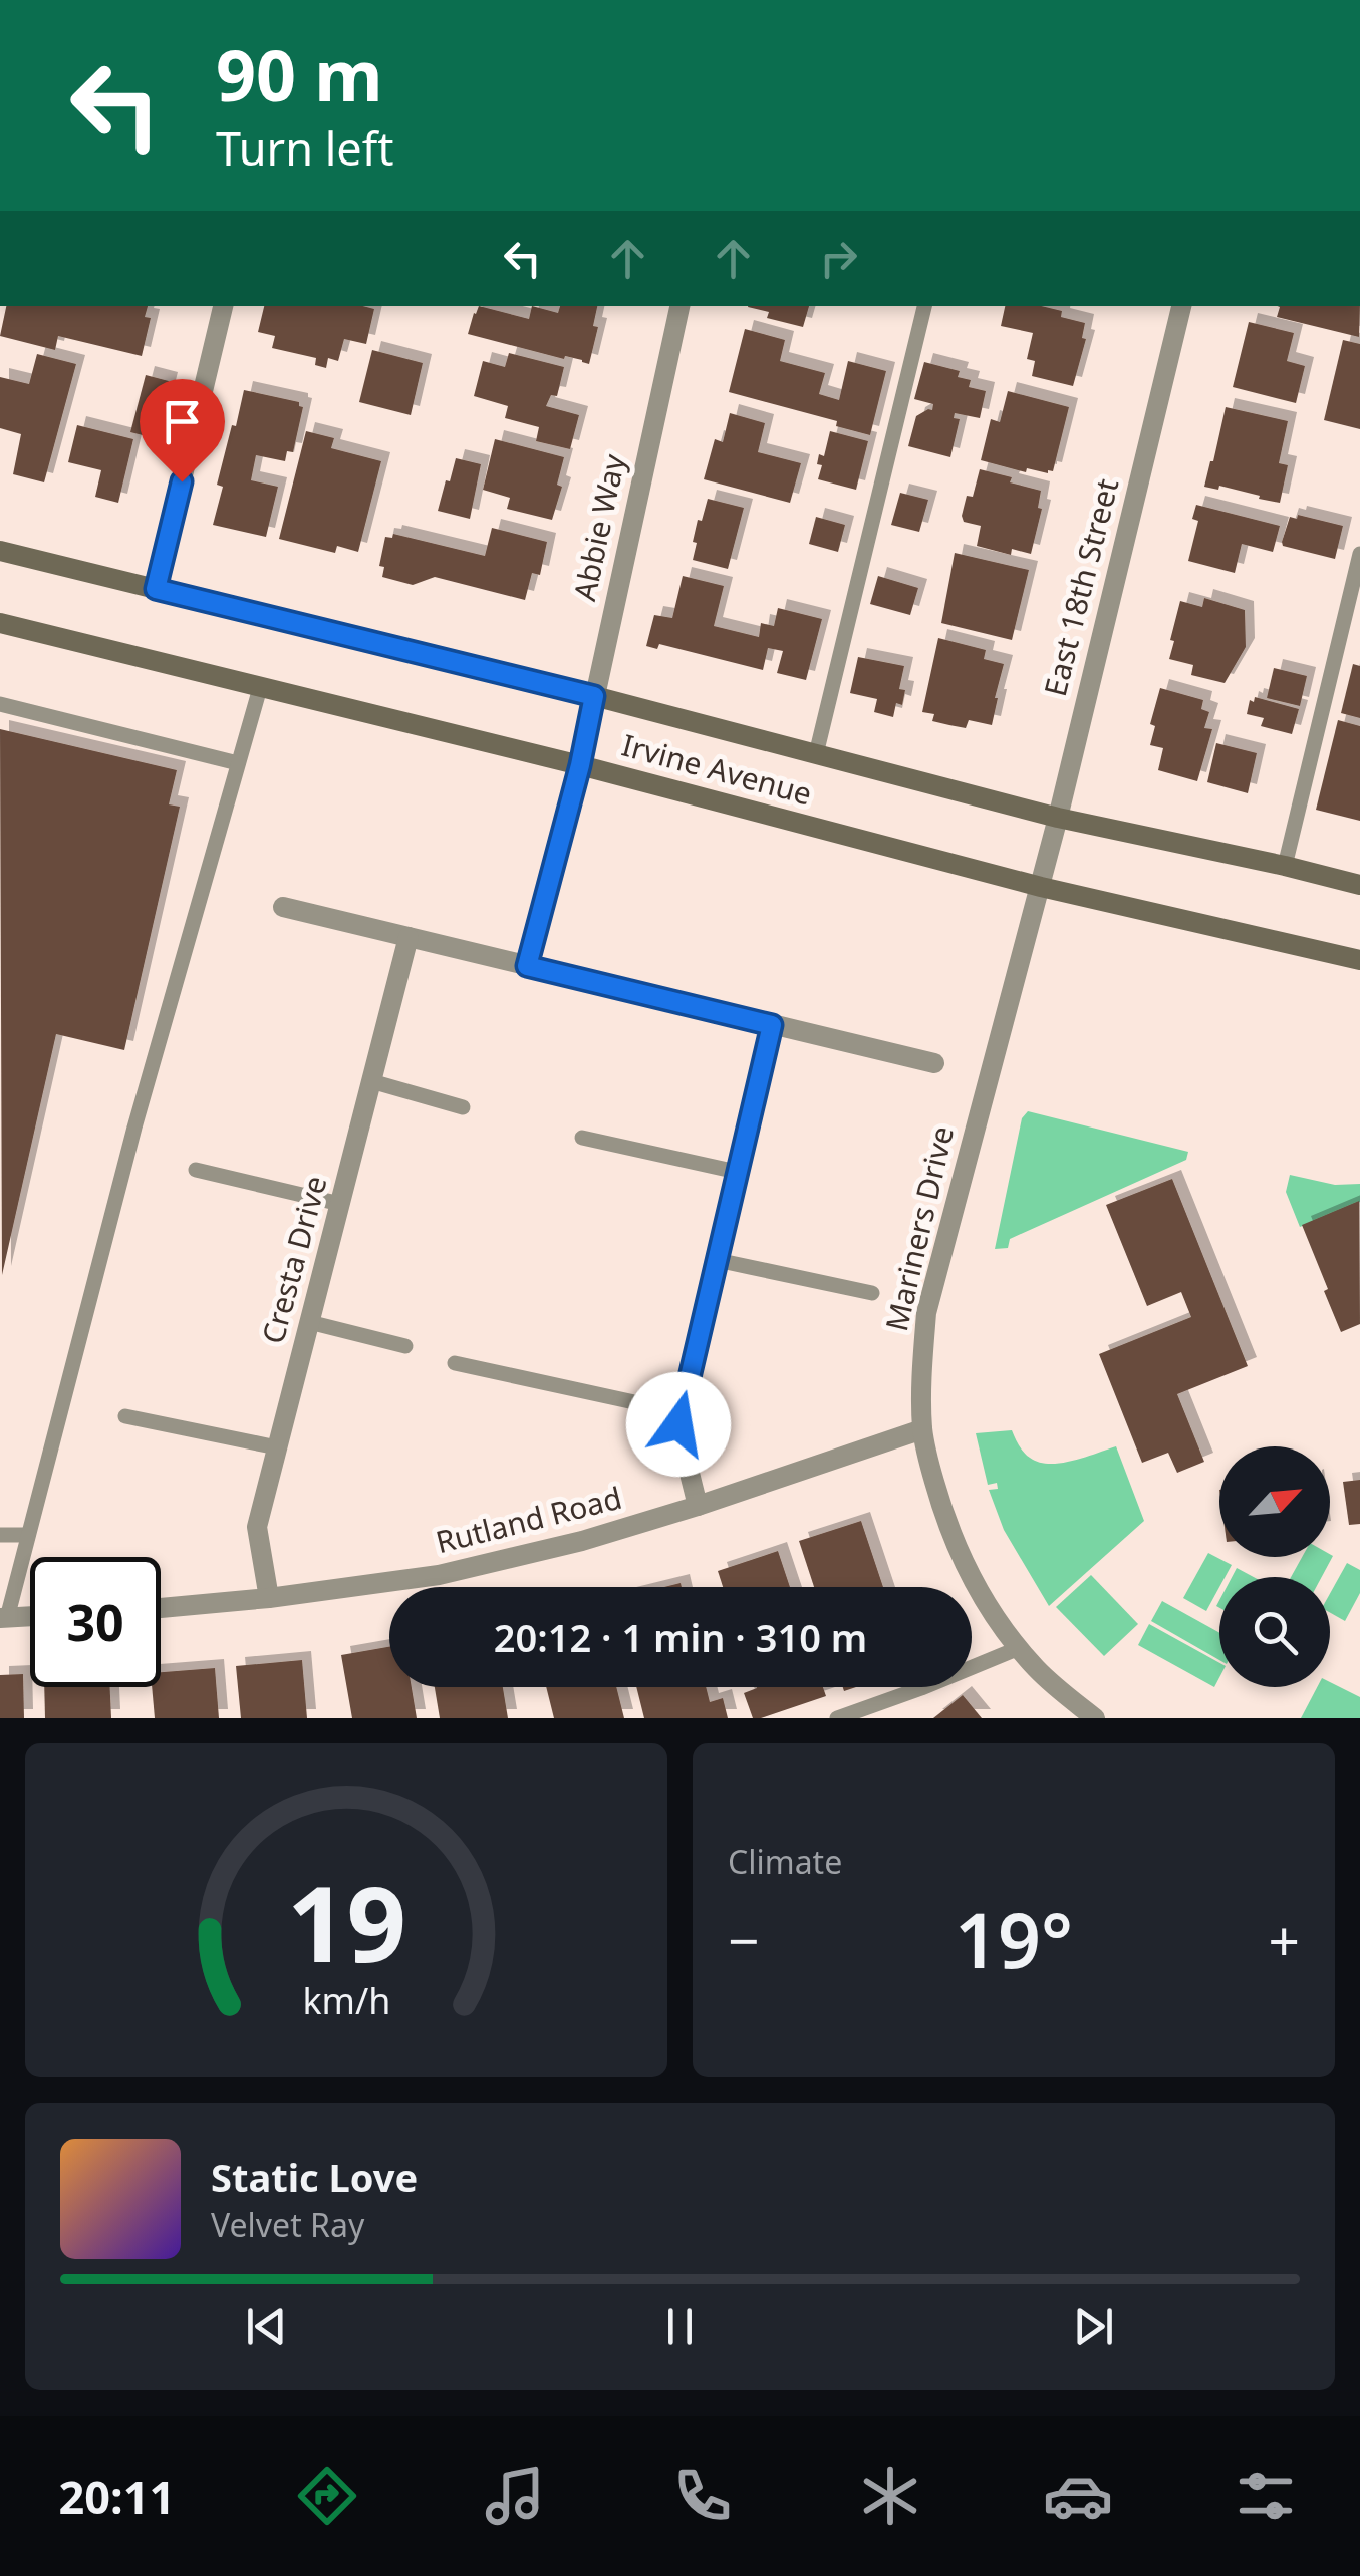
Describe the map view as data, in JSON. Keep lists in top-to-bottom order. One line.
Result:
{"streets":{"main road":["Irvine Avenue"],"street":["Abbie Way","East 18th Street","Mariners Drive","Cresta Drive","Rutland Road"]},"crossings":[["Abbie Way","Irvine Avenue"],["East 18th Street","Irvine Avenue"],["East 18th Street","Mariners Drive"],["Irvine Avenue","Mariners Drive"],["Mariners Drive","Rutland Road"],["Cresta Drive","Rutland Road"]],"north":"top right","page":{"turn":["90 m","Turn left"],"limit":"30","trip":"20:12 · 1 min · 310 m","tile":"Climate","heat":["−","19°","+"],"song":["Static Love","Velvet Ray"],"tabs":"20:11","gauge":["19","km/h"]}}
